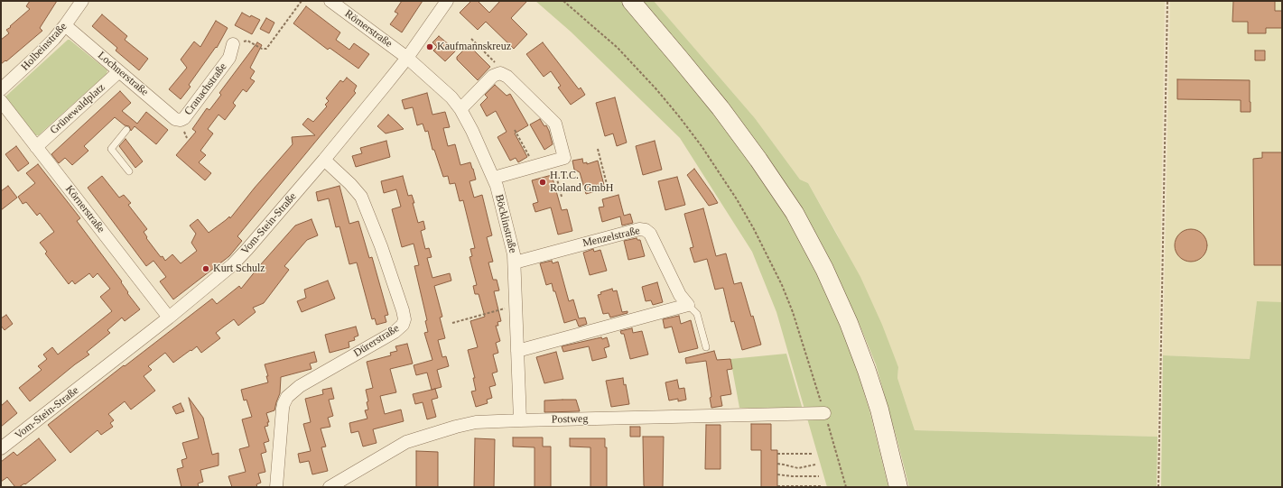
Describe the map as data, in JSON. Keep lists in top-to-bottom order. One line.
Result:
{"streets":{"street":["Römerstraße","Holbeinstraße","Lochnerstraße","Cranachstraße","Grünewaldplatz","Körnerstraße","Vom-Stein-Straße","Böcklinstraße","Menzelstraße","Dürerstraße","Postweg"]},"crossings":[["Römerstraße","Vom-Stein-Straße"],["Römerstraße","Böcklinstraße"],["Holbeinstraße","Lochnerstraße"],["Lochnerstraße","Cranachstraße"],["Lochnerstraße","Grünewaldplatz"],["Grünewaldplatz","Körnerstraße"],["Körnerstraße","Vom-Stein-Straße"],["Vom-Stein-Straße","Böcklinstraße"],["Vom-Stein-Straße","Dürerstraße"],["Böcklinstraße","Menzelstraße"],["Böcklinstraße","Postweg"]],"places":["Kaufmannskreuz","H.T.C. Roland GmbH","Kurt Schulz"]}
